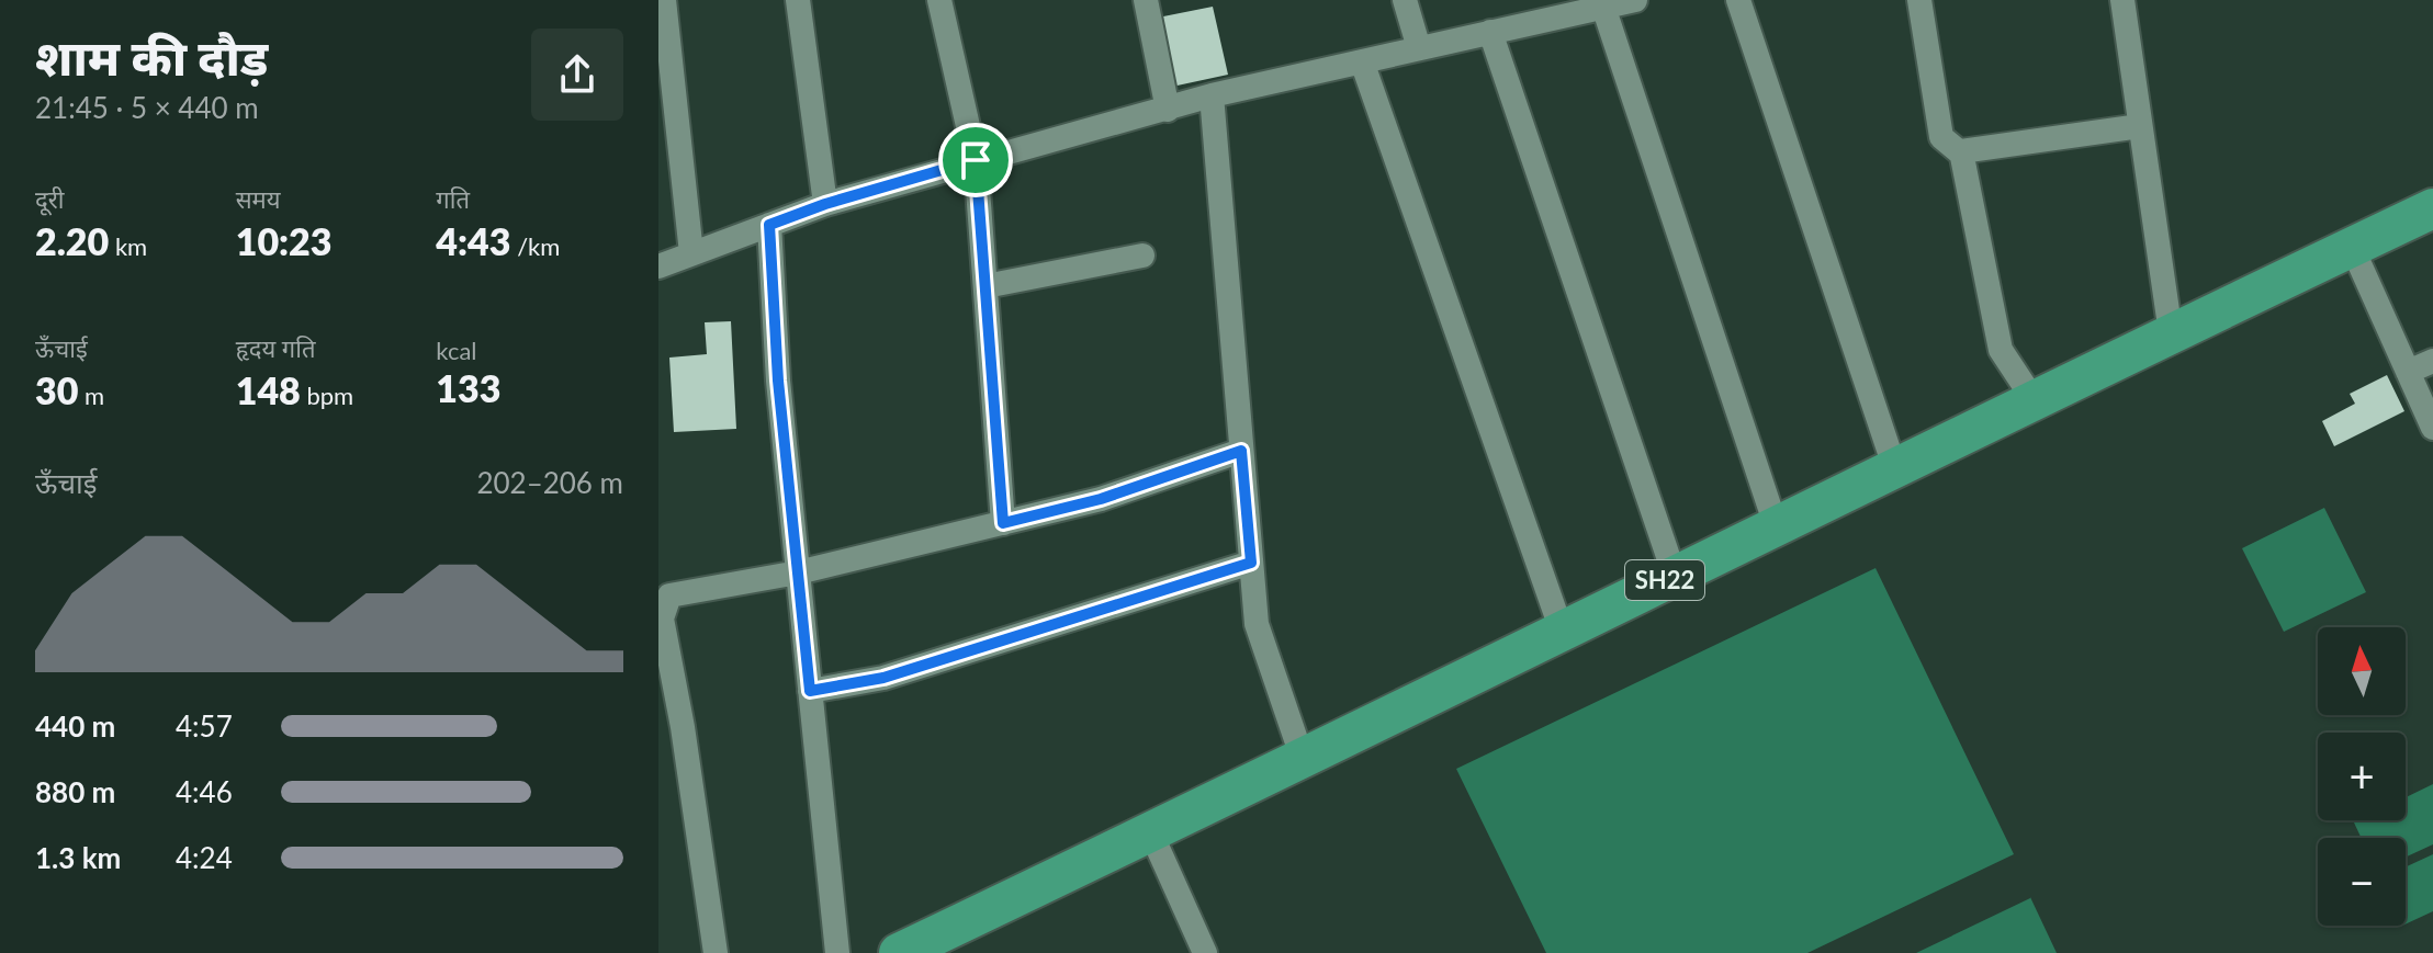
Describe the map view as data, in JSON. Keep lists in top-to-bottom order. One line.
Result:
{"streets":{"main road":["SH22"]},"north":"top","page":{"heading":["शाम की दौड़","21:45 · 5 × 440 m"],"stats":[["दूरी","2.20 km"],["समय","10:23"],["गति","4:43 /km"],["ऊँचाई","30 m"],["हृदय गति","148 bpm"],["kcal","133"]],"chart":["ऊँचाई","202–206 m"],"map_buttons":["+","−"],"list":[{"name":"440 m","note":"4:57"},{"name":"880 m","note":"4:46"},{"name":"1.3 km","note":"4:24"}]}}
